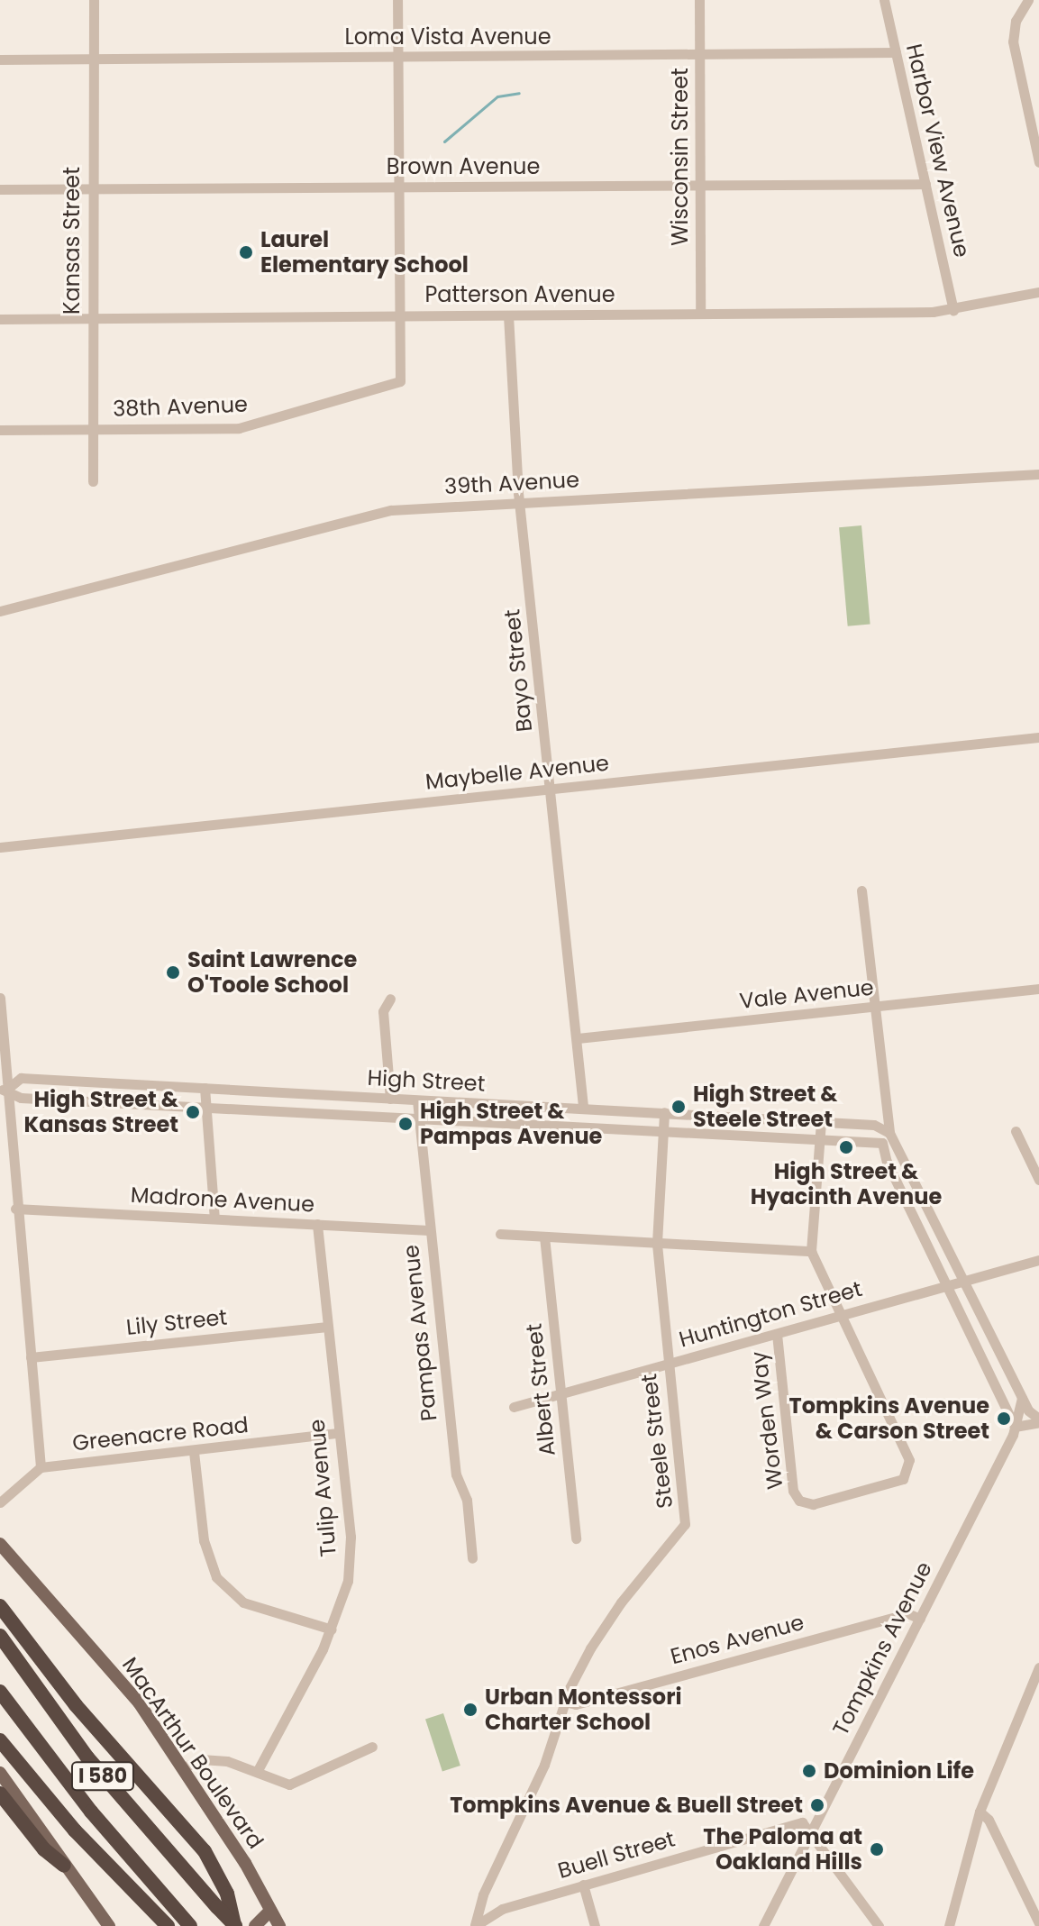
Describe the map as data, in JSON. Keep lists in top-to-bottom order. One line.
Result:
{"streets":{"highway":["I 580"],"main road":["MacArthur Boulevard"],"street":["Loma Vista Avenue","Harbor View Avenue","Wisconsin Street","Brown Avenue","Kansas Street","Patterson Avenue","38th Avenue","39th Avenue","Bayo Street","Maybelle Avenue","Vale Avenue","High Street","Madrone Avenue","Huntington Street","Lily Street","Pampas Avenue","Albert Street","Worden Way","Greenacre Road","Steele Street","Tulip Avenue","Enos Avenue","Tompkins Avenue","Buell Street"]},"crossings":[["Loma Vista Avenue","Harbor View Avenue"],["Loma Vista Avenue","Wisconsin Street"],["Loma Vista Avenue","Kansas Street"],["Harbor View Avenue","Brown Avenue"],["Harbor View Avenue","Patterson Avenue"],["Wisconsin Street","Brown Avenue"],["Wisconsin Street","Patterson Avenue"],["Brown Avenue","Kansas Street"],["Kansas Street","Patterson Avenue"],["Kansas Street","38th Avenue"],["Patterson Avenue","38th Avenue"],["Patterson Avenue","Bayo Street"],["39th Avenue","Bayo Street"],["Bayo Street","Maybelle Avenue"],["Bayo Street","Vale Avenue"],["Bayo Street","High Street"],["High Street","Pampas Avenue"],["High Street","Steele Street"],["Madrone Avenue","Pampas Avenue"],["Madrone Avenue","Tulip Avenue"],["Huntington Street","Albert Street"],["Huntington Street","Worden Way"],["Huntington Street","Steele Street"],["Lily Street","Tulip Avenue"],["Greenacre Road","Tulip Avenue"],["Steele Street","Enos Avenue"],["Steele Street","Buell Street"],["Enos Avenue","Tompkins Avenue"],["Tompkins Avenue","Buell Street"]],"places":["Laurel Elementary School","Saint Lawrence O'Toole School","High Street & Steele Street","High Street & Kansas Street","High Street & Pampas Avenue","High Street & Hyacinth Avenue","Tompkins Avenue & Carson Street","Urban Montessori Charter School","Dominion Life","Tompkins Avenue & Buell Street","The Paloma at Oakland Hills"]}
